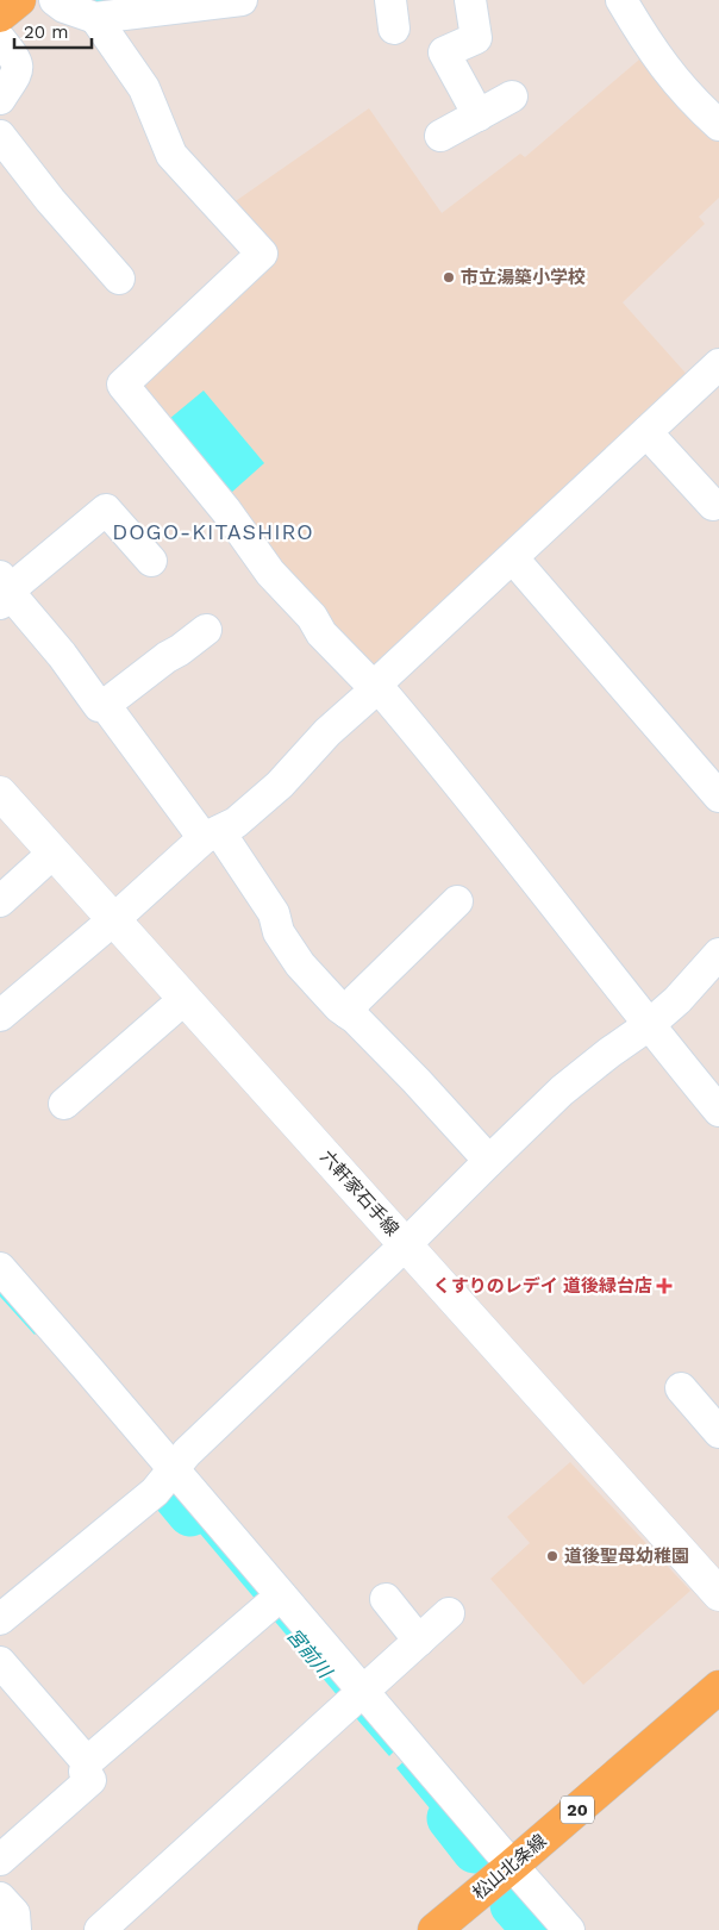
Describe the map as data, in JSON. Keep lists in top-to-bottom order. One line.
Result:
{"streets":{"main road":["六軒家石手線","20","松山北条線"]},"districts":["DOGO-KITASHIRO"],"water":["宮前川"],"places":{"other":["市立湯築小学校","道後聖母幼稚園"],"health":["くすりのレデイ 道後緑台店"]},"scale_bar":"20 m"}
